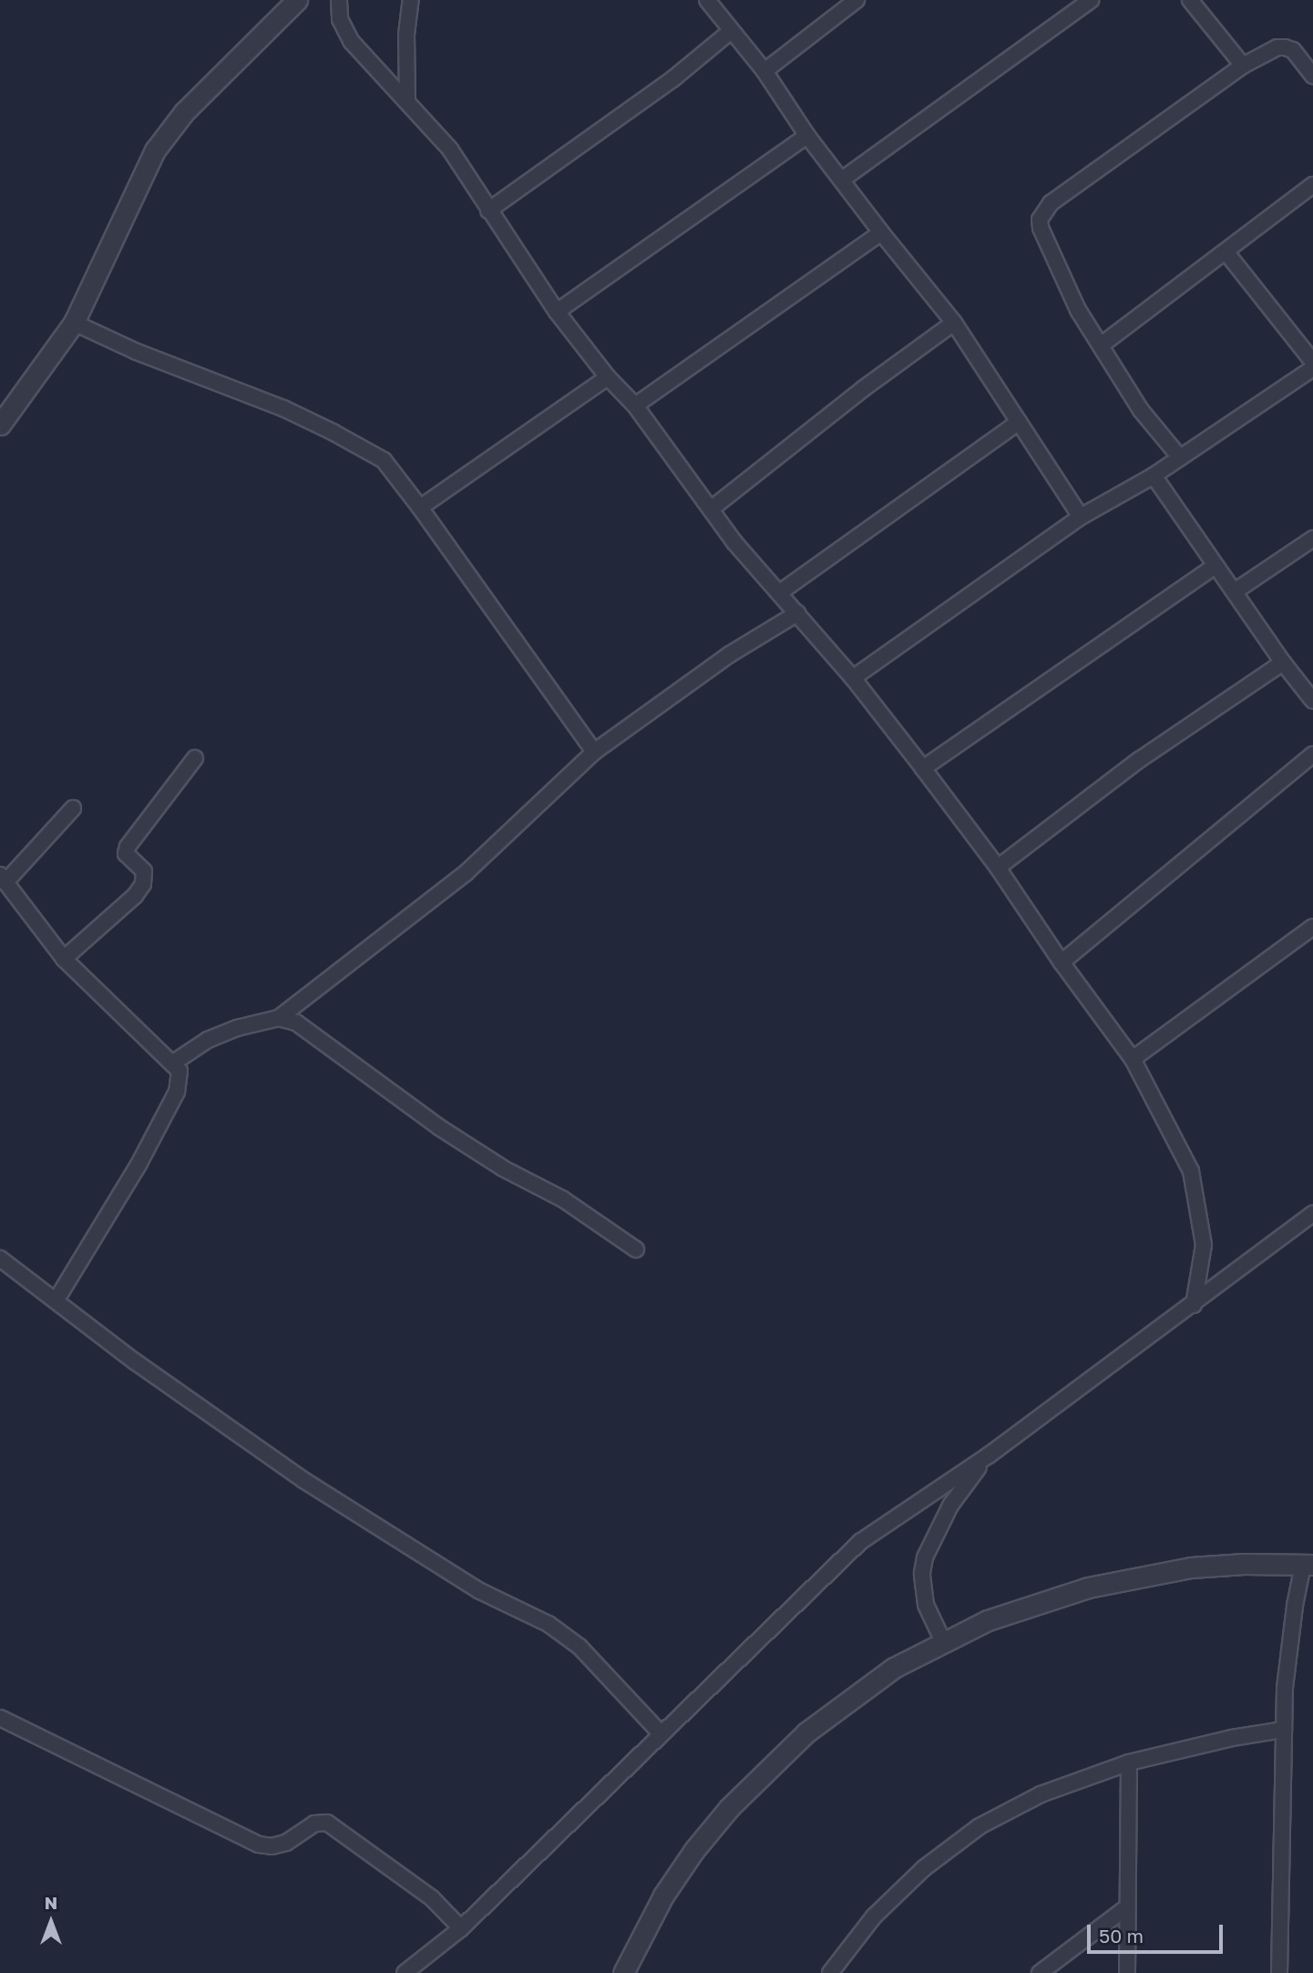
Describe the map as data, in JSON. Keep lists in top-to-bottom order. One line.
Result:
{"scale_bar":"50 m","north":"top"}
